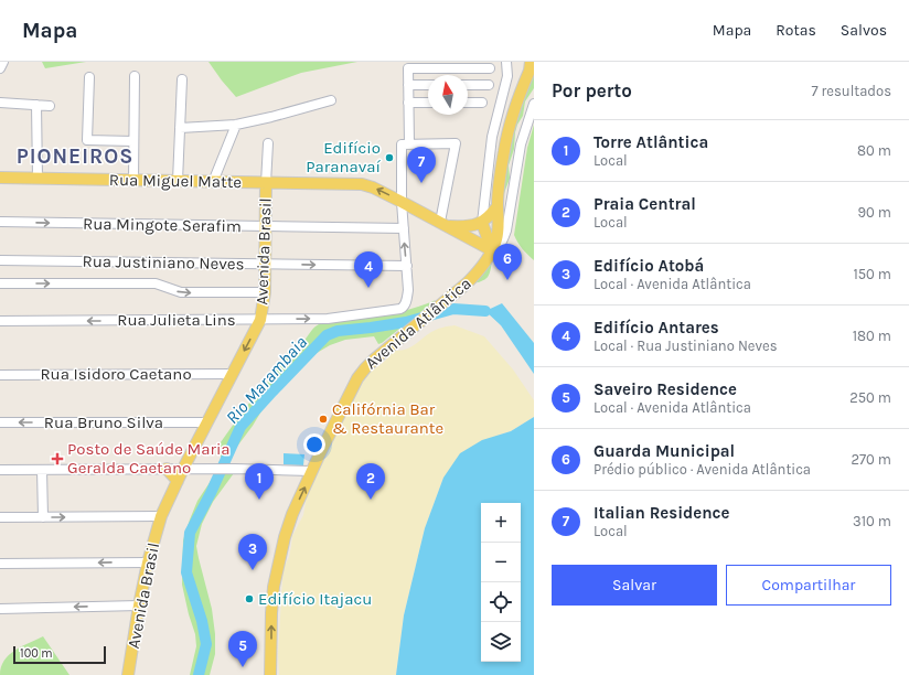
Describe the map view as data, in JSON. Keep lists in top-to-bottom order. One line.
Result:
{"streets":{"main road":["Rua Miguel Matte","Avenida Brasil","Avenida Atlântica"],"street":["Rua Mingote Serafim","Rua Justiniano Neves","Rua Julieta Lins","Rua Isidoro Caetano","Rua Bruno Silva"]},"crossings":[["Rua Miguel Matte","Avenida Brasil"],["Rua Miguel Matte","Avenida Atlântica"],["Rua Mingote Serafim","Avenida Brasil"],["Avenida Brasil","Rua Justiniano Neves"],["Avenida Brasil","Rua Julieta Lins"],["Avenida Brasil","Rua Isidoro Caetano"],["Avenida Brasil","Rua Bruno Silva"],["Rua Justiniano Neves","Rua Julieta Lins"]],"districts":["PIONEIROS"],"water":["Rio Marambaia"],"places":{"other":["Edifício Paranavaí","Califórnia Bar & Restaurante","Edifício Itajacu"],"health":["Posto de Saúde Maria Geralda Caetano"]},"scale_bar":"100 m","north":"top","page":{"header":"Mapa","nav":["Mapa","Rotas","Salvos"],"heading":["Por perto","7 resultados"],"list":[{"mark":"1","name":"Torre Atlântica","note":"Local","value":"80 m"},{"mark":"2","name":"Praia Central","note":"Local","value":"90 m"},{"mark":"3","name":"Edifício Atobá","note":"Local · Avenida Atlântica","value":"150 m"},{"mark":"4","name":"Edifício Antares","note":"Local · Rua Justiniano Neves","value":"180 m"},{"mark":"5","name":"Saveiro Residence","note":"Local · Avenida Atlântica","value":"250 m"},{"mark":"6","name":"Guarda Municipal","note":"Prédio público · Avenida Atlântica","value":"270 m"},{"mark":"7","name":"Italian Residence","note":"Local","value":"310 m"}],"pins":["7","6","4","1","2","3","5"],"map_buttons":["+","−"],"buttons":["Salvar","Compartilhar"],"scale":"100 m"}}
